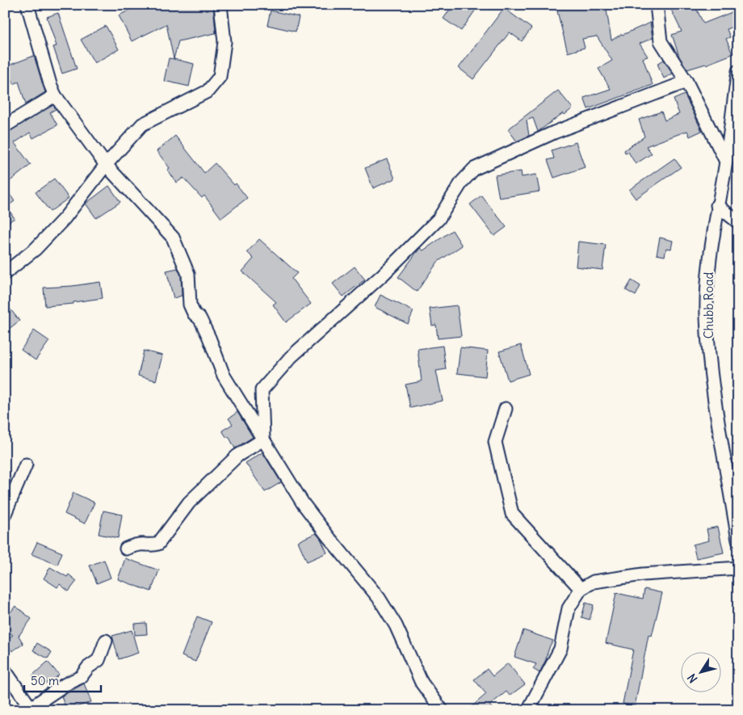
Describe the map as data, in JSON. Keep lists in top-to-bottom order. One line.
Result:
{"streets":{"street":["Chubb Road"]},"scale_bar":"50 m","north":"bottom left"}
